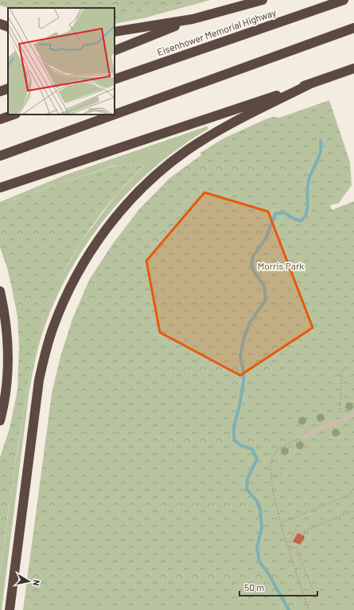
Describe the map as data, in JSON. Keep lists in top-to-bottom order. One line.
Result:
{"streets":{"highway":["Eisenhower Memorial Highway"]},"parks":["Morris Park"],"scale_bar":"50 m","north":"right"}
